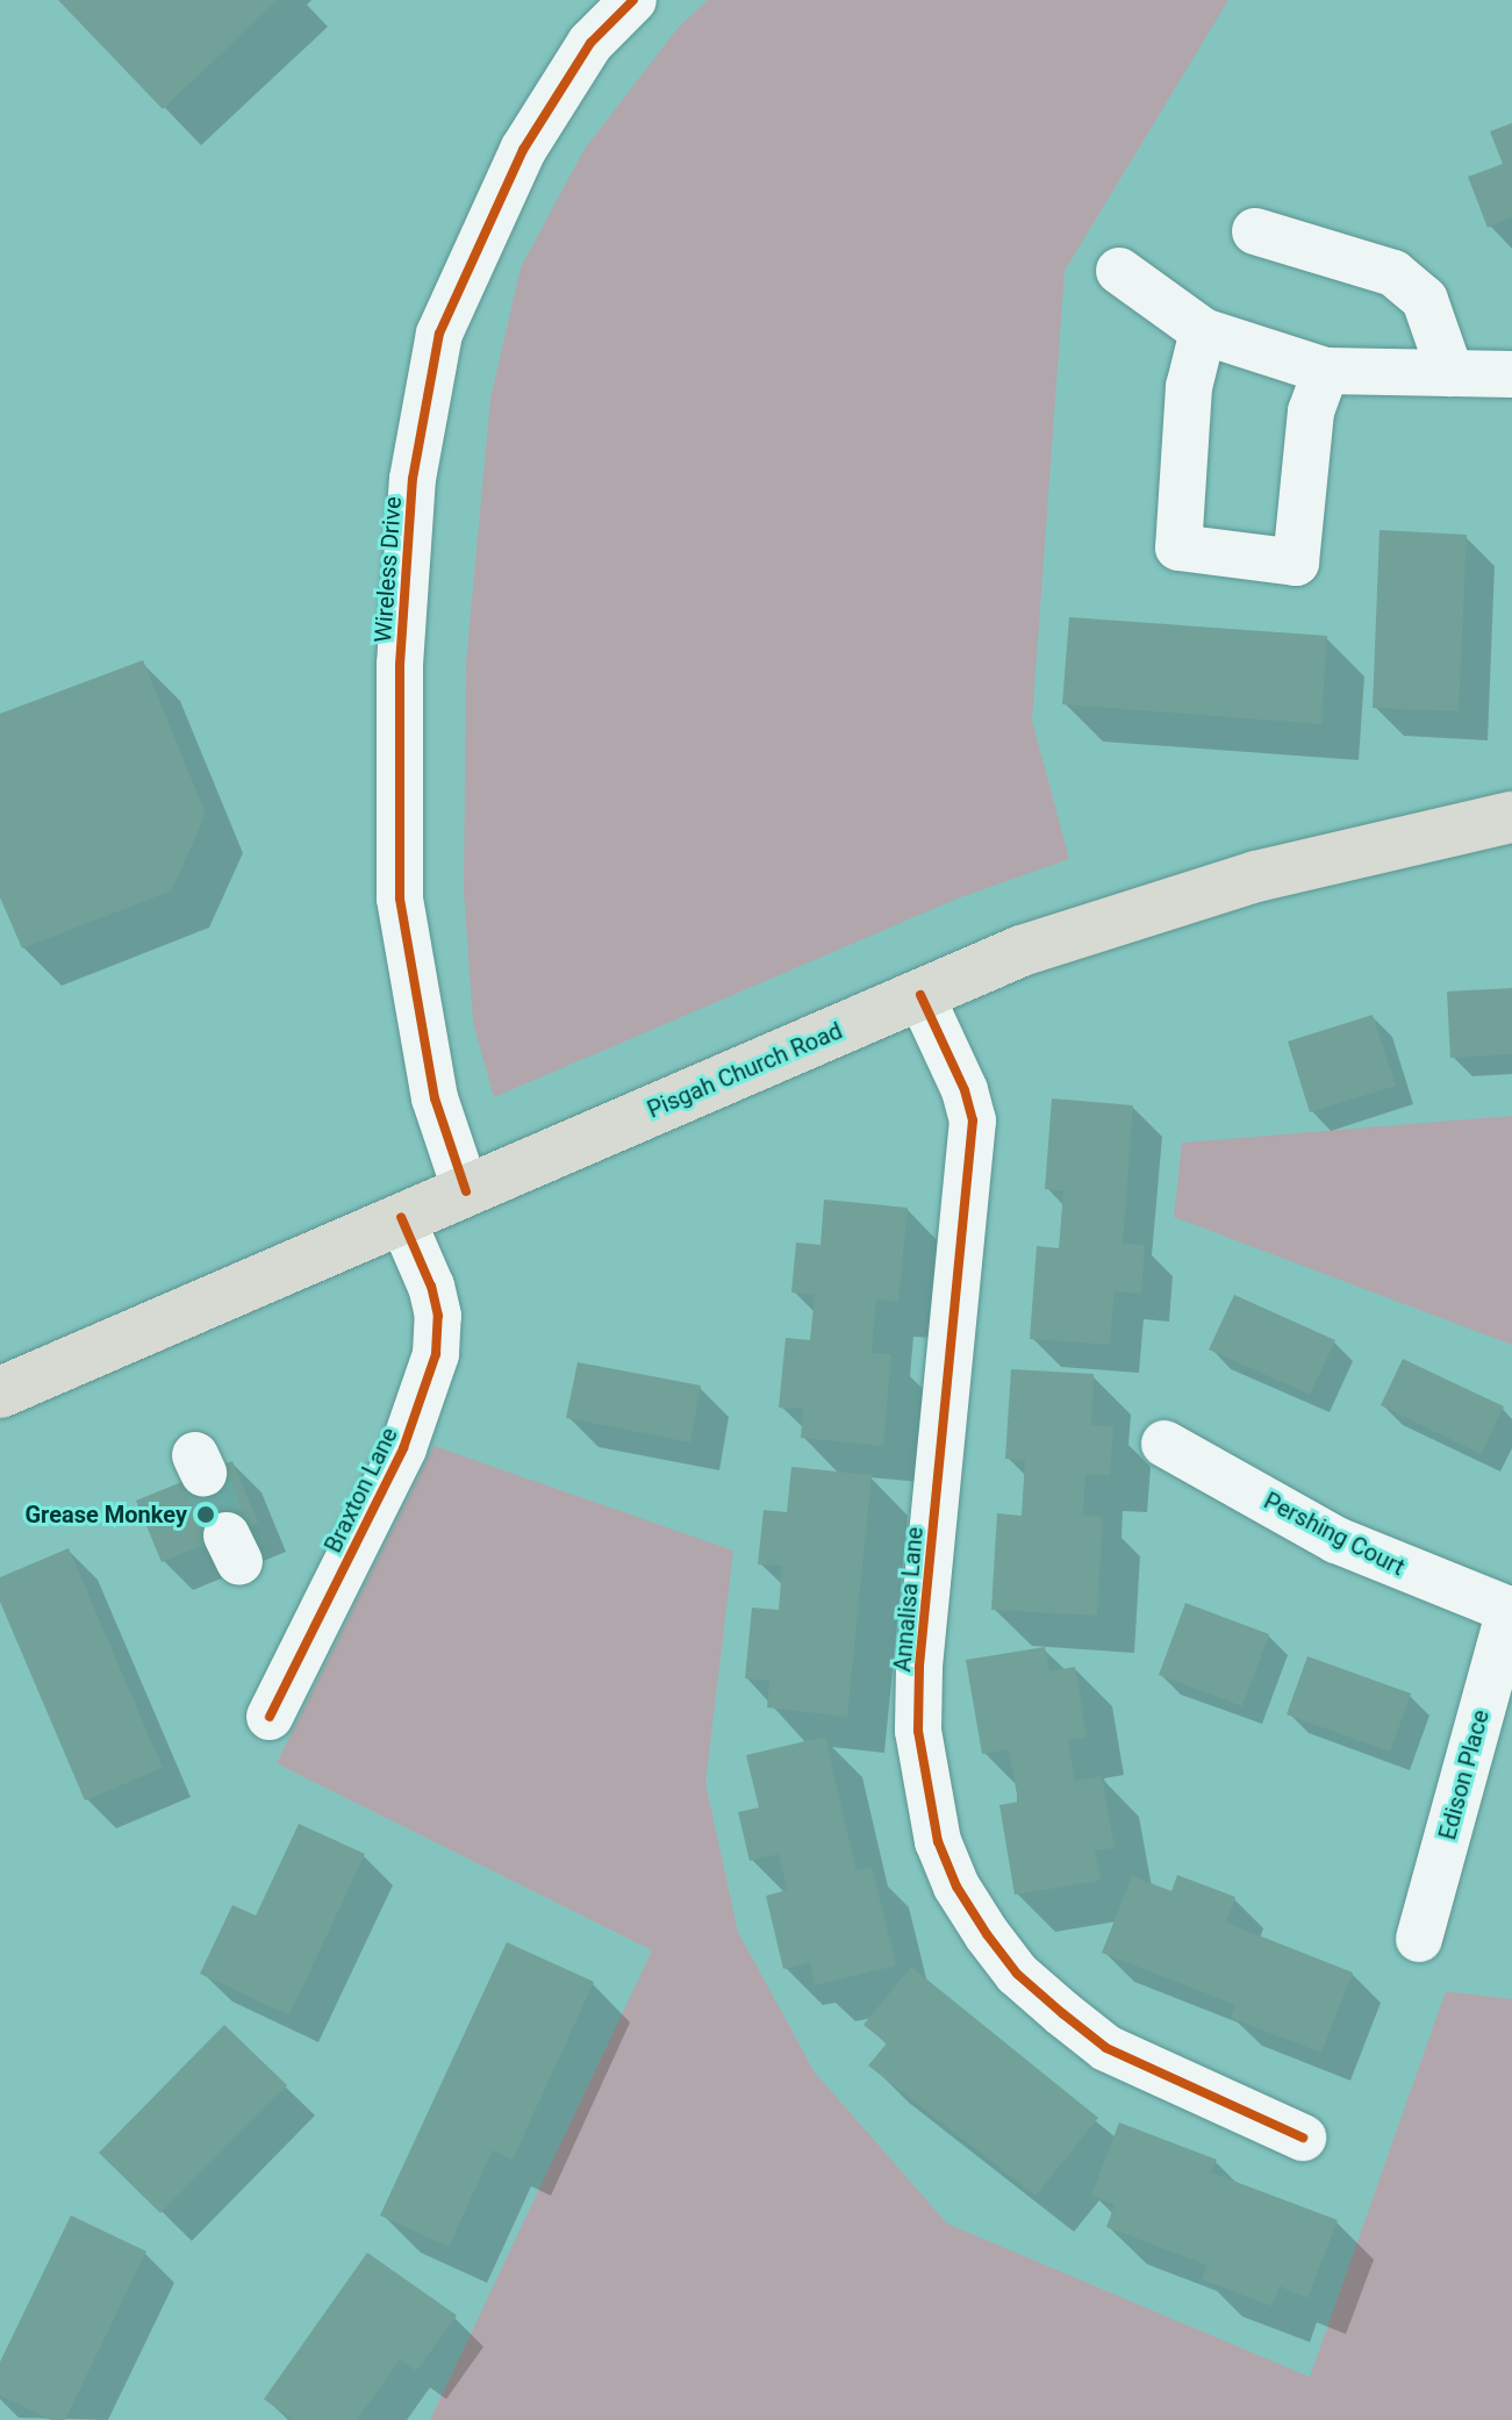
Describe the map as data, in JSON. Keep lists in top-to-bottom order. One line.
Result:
{"streets":{"main road":["Pisgah Church Road"],"street":["Wireless Drive","Braxton Lane","Pershing Court","Annalisa Lane","Edison Place"]},"crossings":[["Wireless Drive","Pisgah Church Road"],["Pisgah Church Road","Braxton Lane"],["Pisgah Church Road","Annalisa Lane"],["Pershing Court","Edison Place"]],"places":["Grease Monkey"]}
